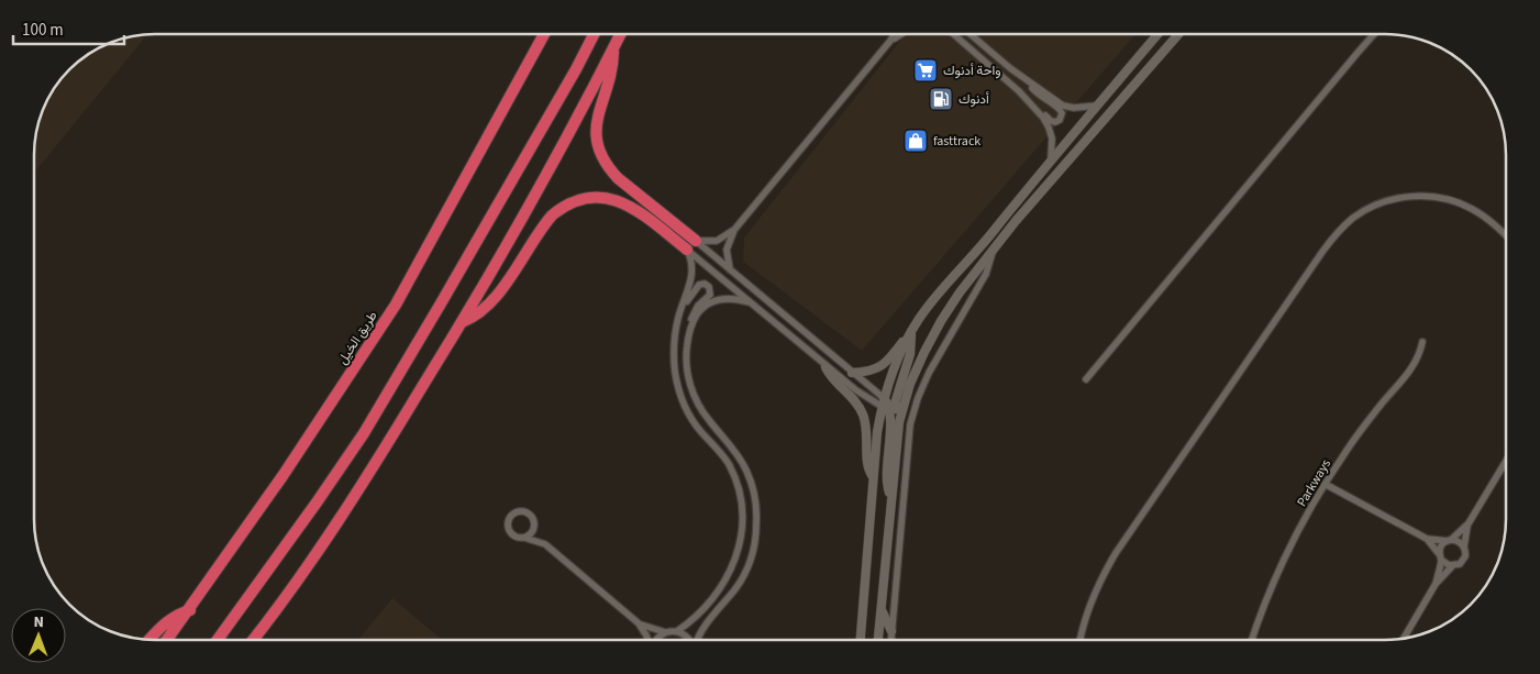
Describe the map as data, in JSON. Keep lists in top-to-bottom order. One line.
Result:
{"streets":{"highway":["طريق الخيل"],"street":["Parkways"]},"places":{"supermarket":["واحة أدنوك"],"fuel station":["أدنوك"],"shop":["fasttrack"]},"scale_bar":"100 m","north":"top"}
